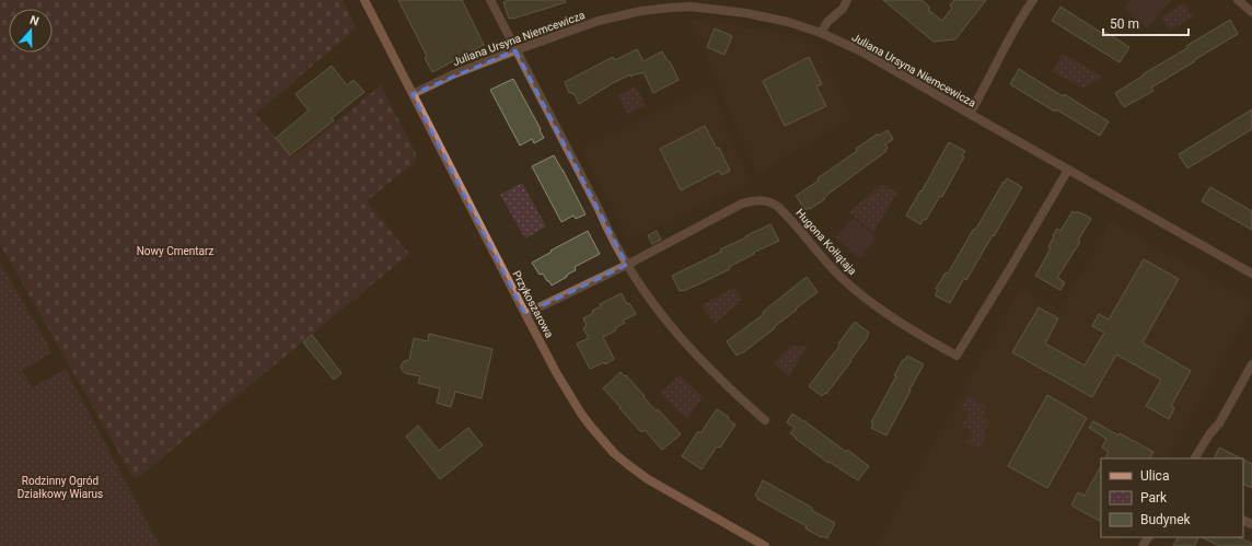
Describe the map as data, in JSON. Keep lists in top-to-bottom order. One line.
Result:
{"streets":{"street":["Juliana Ursyna Niemcewicza","Hugona Kołłątaja","Przykoszarowa"]},"crossings":[["Juliana Ursyna Niemcewicza","Hugona Kołłątaja"],["Juliana Ursyna Niemcewicza","Przykoszarowa"],["Hugona Kołłątaja","Przykoszarowa"]],"parks":["Nowy Cmentarz","Rodzinny Ogród Działkowy Wiarus"],"legend":["Ulica","Park","Budynek"],"scale_bar":"50 m","north":"top"}
